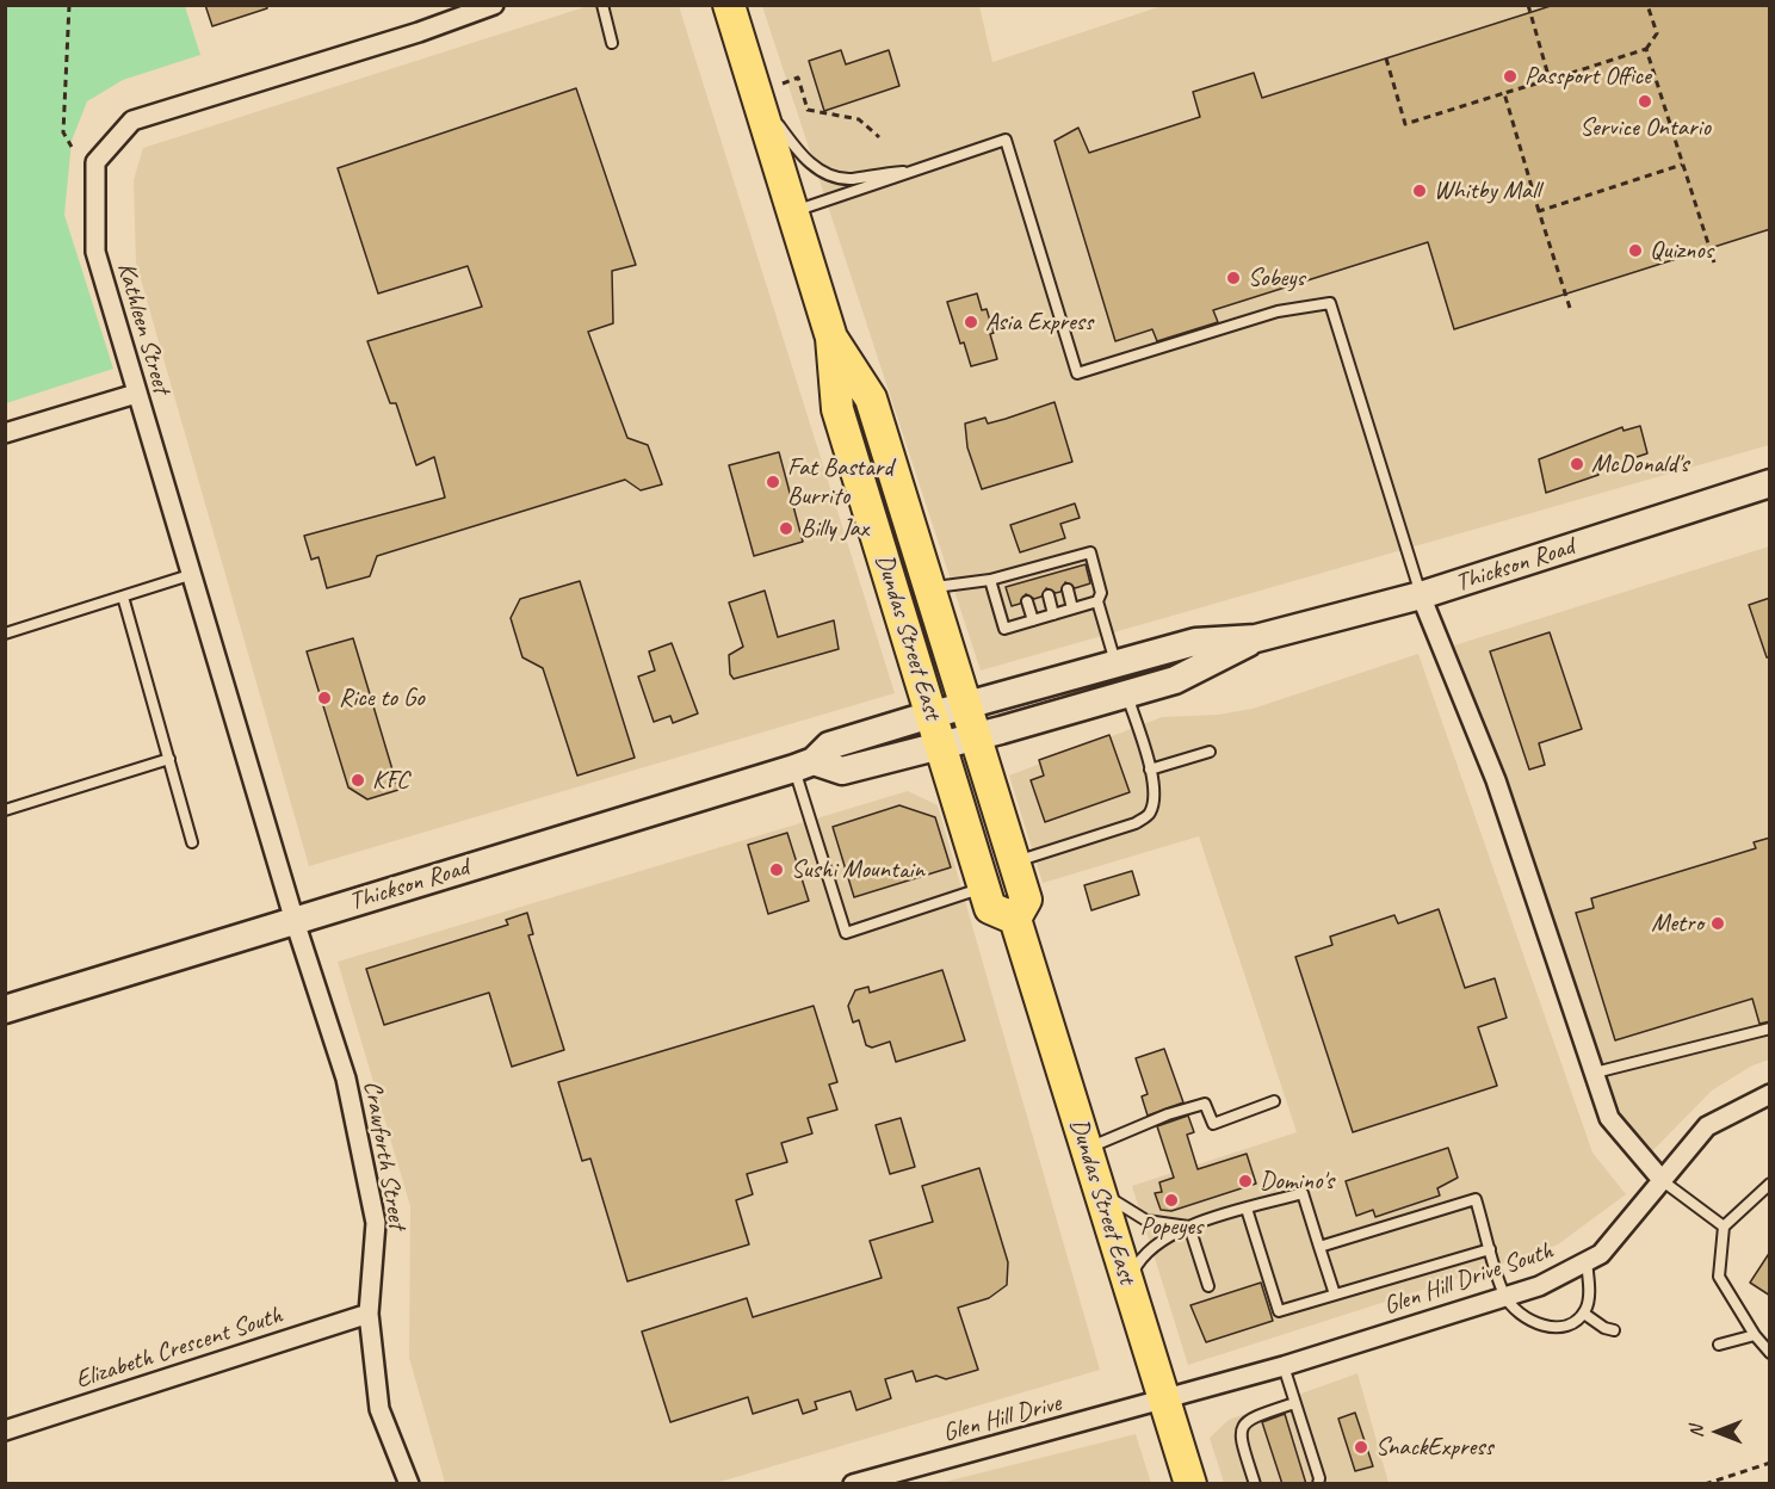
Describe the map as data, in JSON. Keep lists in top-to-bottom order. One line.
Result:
{"streets":{"main road":["Thickson Road","Dundas Street East"],"street":["Kathleen Street","Crawforth Street","Glen Hill Drive South","Elizabeth Crescent South","Glen Hill Drive"]},"crossings":[["Kathleen Street","Thickson Road"],["Kathleen Street","Crawforth Street"],["Thickson Road","Dundas Street East"],["Thickson Road","Crawforth Street"],["Dundas Street East","Glen Hill Drive South"],["Dundas Street East","Glen Hill Drive"],["Crawforth Street","Elizabeth Crescent South"],["Glen Hill Drive South","Glen Hill Drive"]],"places":["Passport Office","Service Ontario","Whitby Mall","Quiznos","Sobeys","Asia Express","McDonald's","Fat Bastard Burrito","Billy Jax","Rice to Go","KFC","Sushi Mountain","Metro","Domino's","Popeyes","SnackExpress"],"north":"left"}
